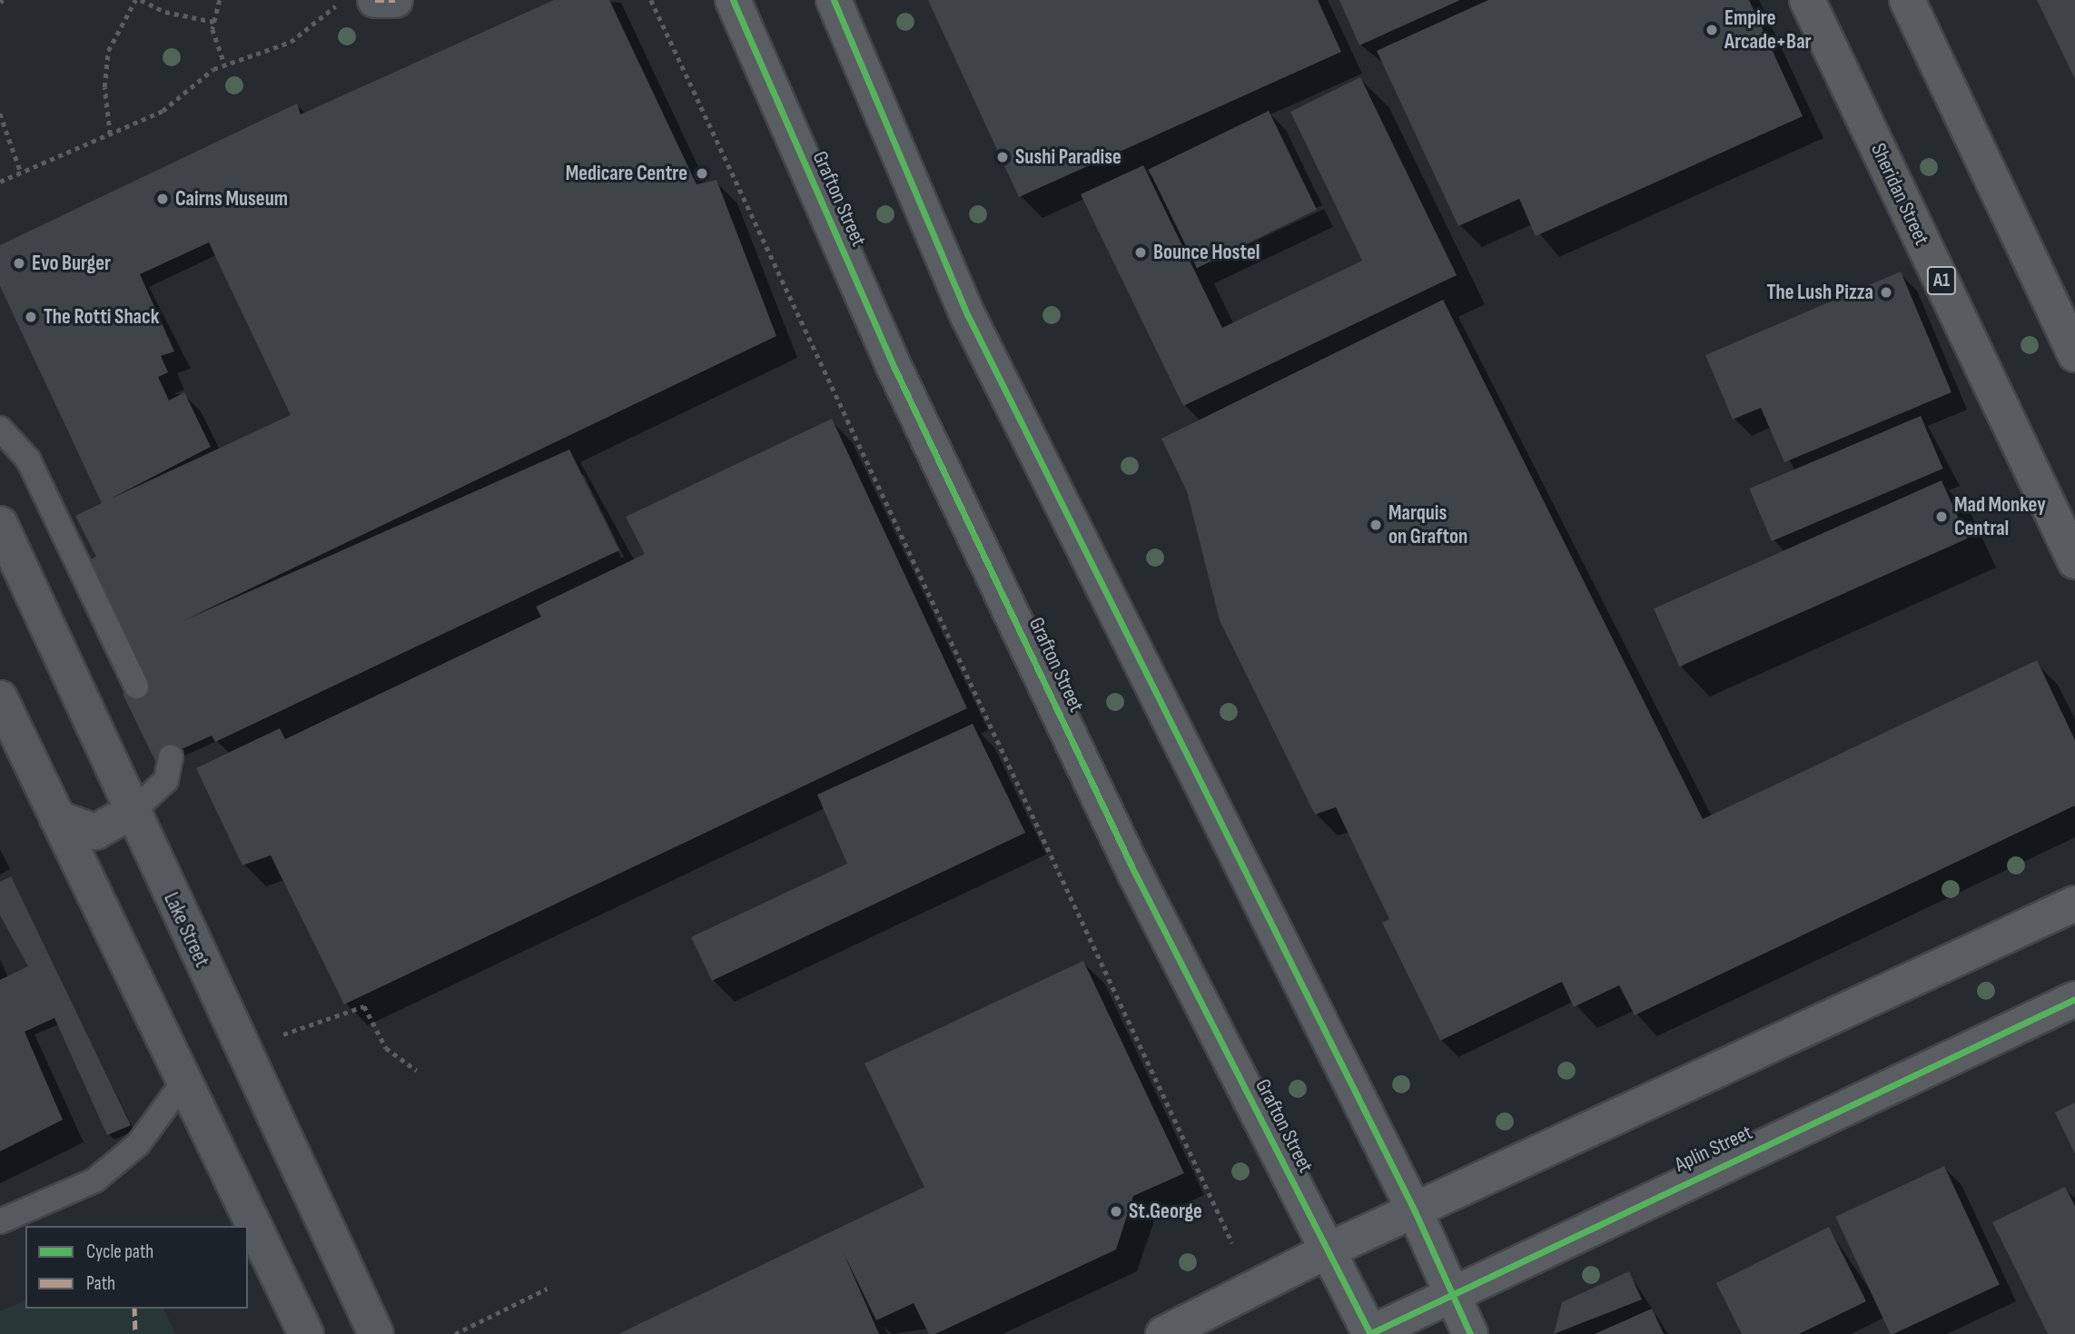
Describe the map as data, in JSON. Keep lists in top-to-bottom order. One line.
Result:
{"streets":{"highway":["Sheridan Street","A1"],"street":["Grafton Street","Lake Street","Aplin Street"]},"crossings":[["Grafton Street","Aplin Street"]],"places":["Empire Arcade+Bar","Sushi Paradise","Medicare Centre","Cairns Museum","Bounce Hostel","Evo Burger","The Lush Pizza","The Rotti Shack","Mad Monkey Central","Marquis on Grafton","St.George"],"legend":["Cycle path","Path"]}
